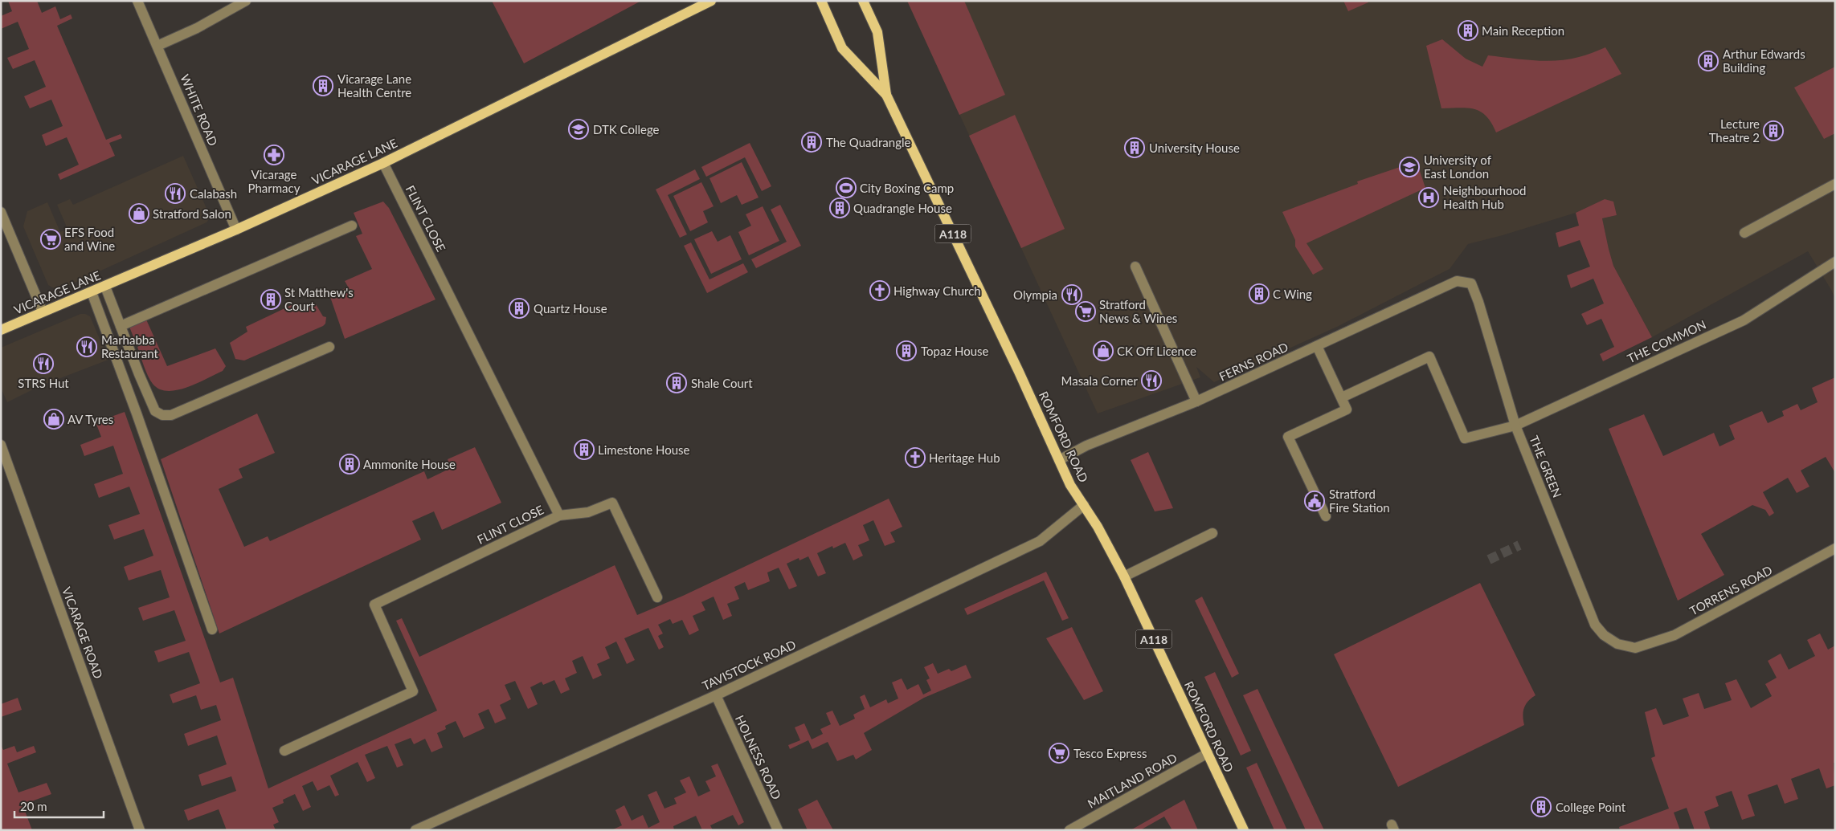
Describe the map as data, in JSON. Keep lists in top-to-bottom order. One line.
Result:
{"streets":{"main road":["VICARAGE LANE","A118","ROMFORD ROAD"],"street":["WHITE ROAD","FLINT CLOSE","THE COMMON","FERNS ROAD","THE GREEN","TORRENS ROAD","VICARAGE ROAD","TAVISTOCK ROAD","HOLNESS ROAD","MAITLAND ROAD"]},"crossings":[["WHITE ROAD","VICARAGE LANE"],["VICARAGE LANE","FLINT CLOSE"],["THE COMMON","THE GREEN"],["FERNS ROAD","ROMFORD ROAD"],["FERNS ROAD","THE GREEN"],["ROMFORD ROAD","TAVISTOCK ROAD"],["ROMFORD ROAD","MAITLAND ROAD"],["THE GREEN","TORRENS ROAD"],["TAVISTOCK ROAD","HOLNESS ROAD"]],"places":{"building":["Main Reception","Arthur Edwards Building","Vicarage Lane Health Centre","Lecture Theatre 2","The Quadrangle","University House","Quadrangle House","C Wing","St Matthew's Court","Quartz House","Topaz House","Shale Court","Limestone House","Ammonite House","College Point"],"school or university":["DTK College","University of East London"],"pharmacy":["Vicarage Pharmacy"],"sports":["City Boxing Camp"],"restaurant":["Calabash","Olympia","Marhabba Restaurant","STRS Hut","Masala Corner"],"hospital":["Neighbourhood Health Hub"],"shop":["Stratford Salon","CK Off Licence","AV Tyres"],"supermarket":["EFS Food and Wine","Stratford News & Wines","Tesco Express"],"church":["Highway Church","Heritage Hub"],"public building":["Stratford Fire Station"]},"scale_bar":"20 m"}
